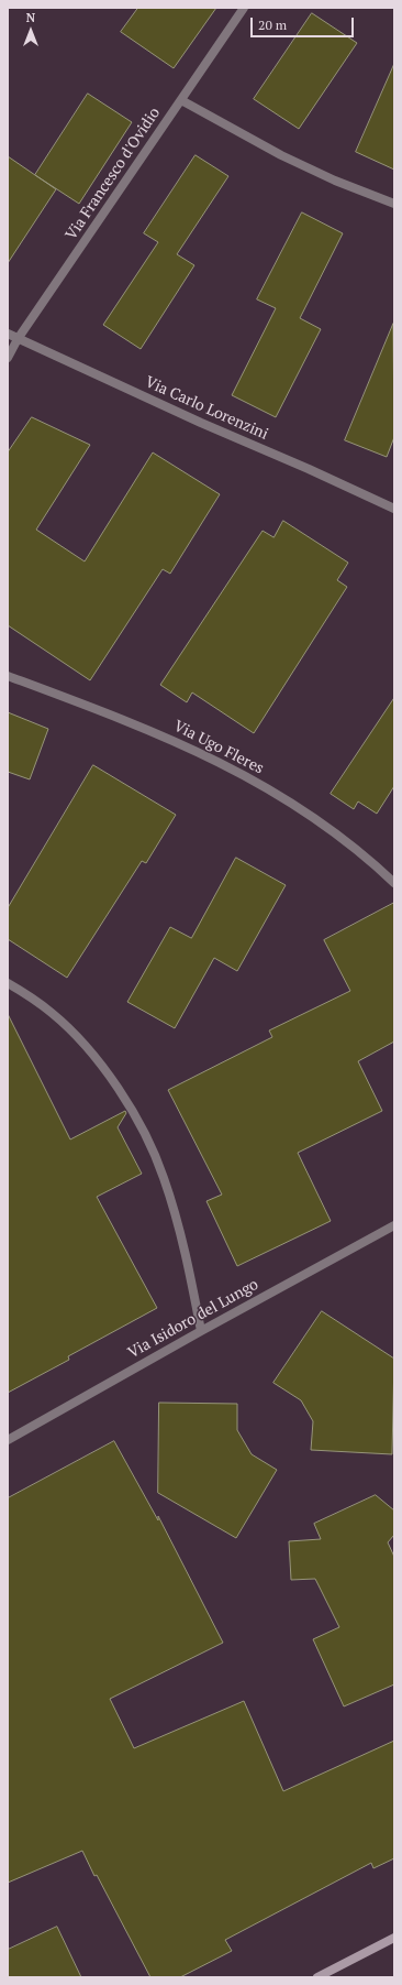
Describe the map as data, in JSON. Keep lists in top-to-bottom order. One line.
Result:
{"streets":{"street":["Via Francesco d'Ovidio","Via Carlo Lorenzini","Via Ugo Fleres","Via Isidoro del Lungo"]},"crossings":[["Via Francesco d'Ovidio","Via Carlo Lorenzini"]],"scale_bar":"20 m","north":"top"}
